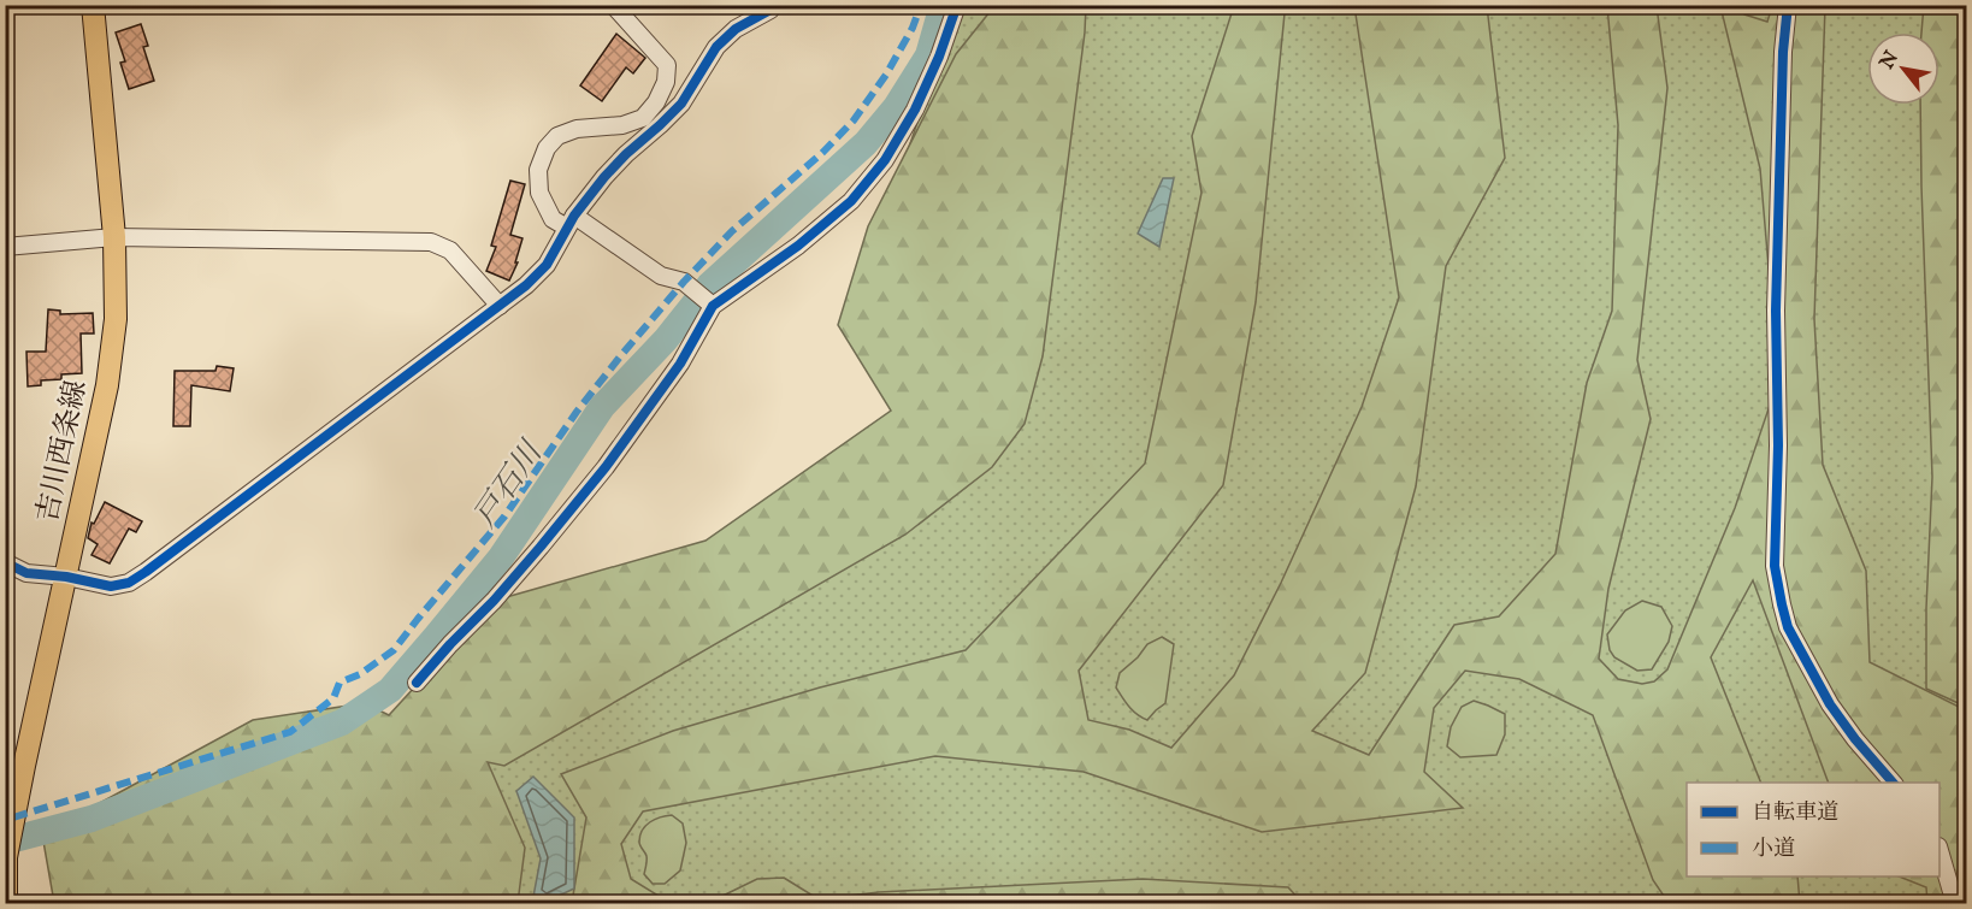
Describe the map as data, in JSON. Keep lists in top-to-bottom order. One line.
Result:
{"streets":{"main road":["吉川西条線"]},"water":["戸石川"],"legend":["自転車道","小道"],"north":"top left"}
